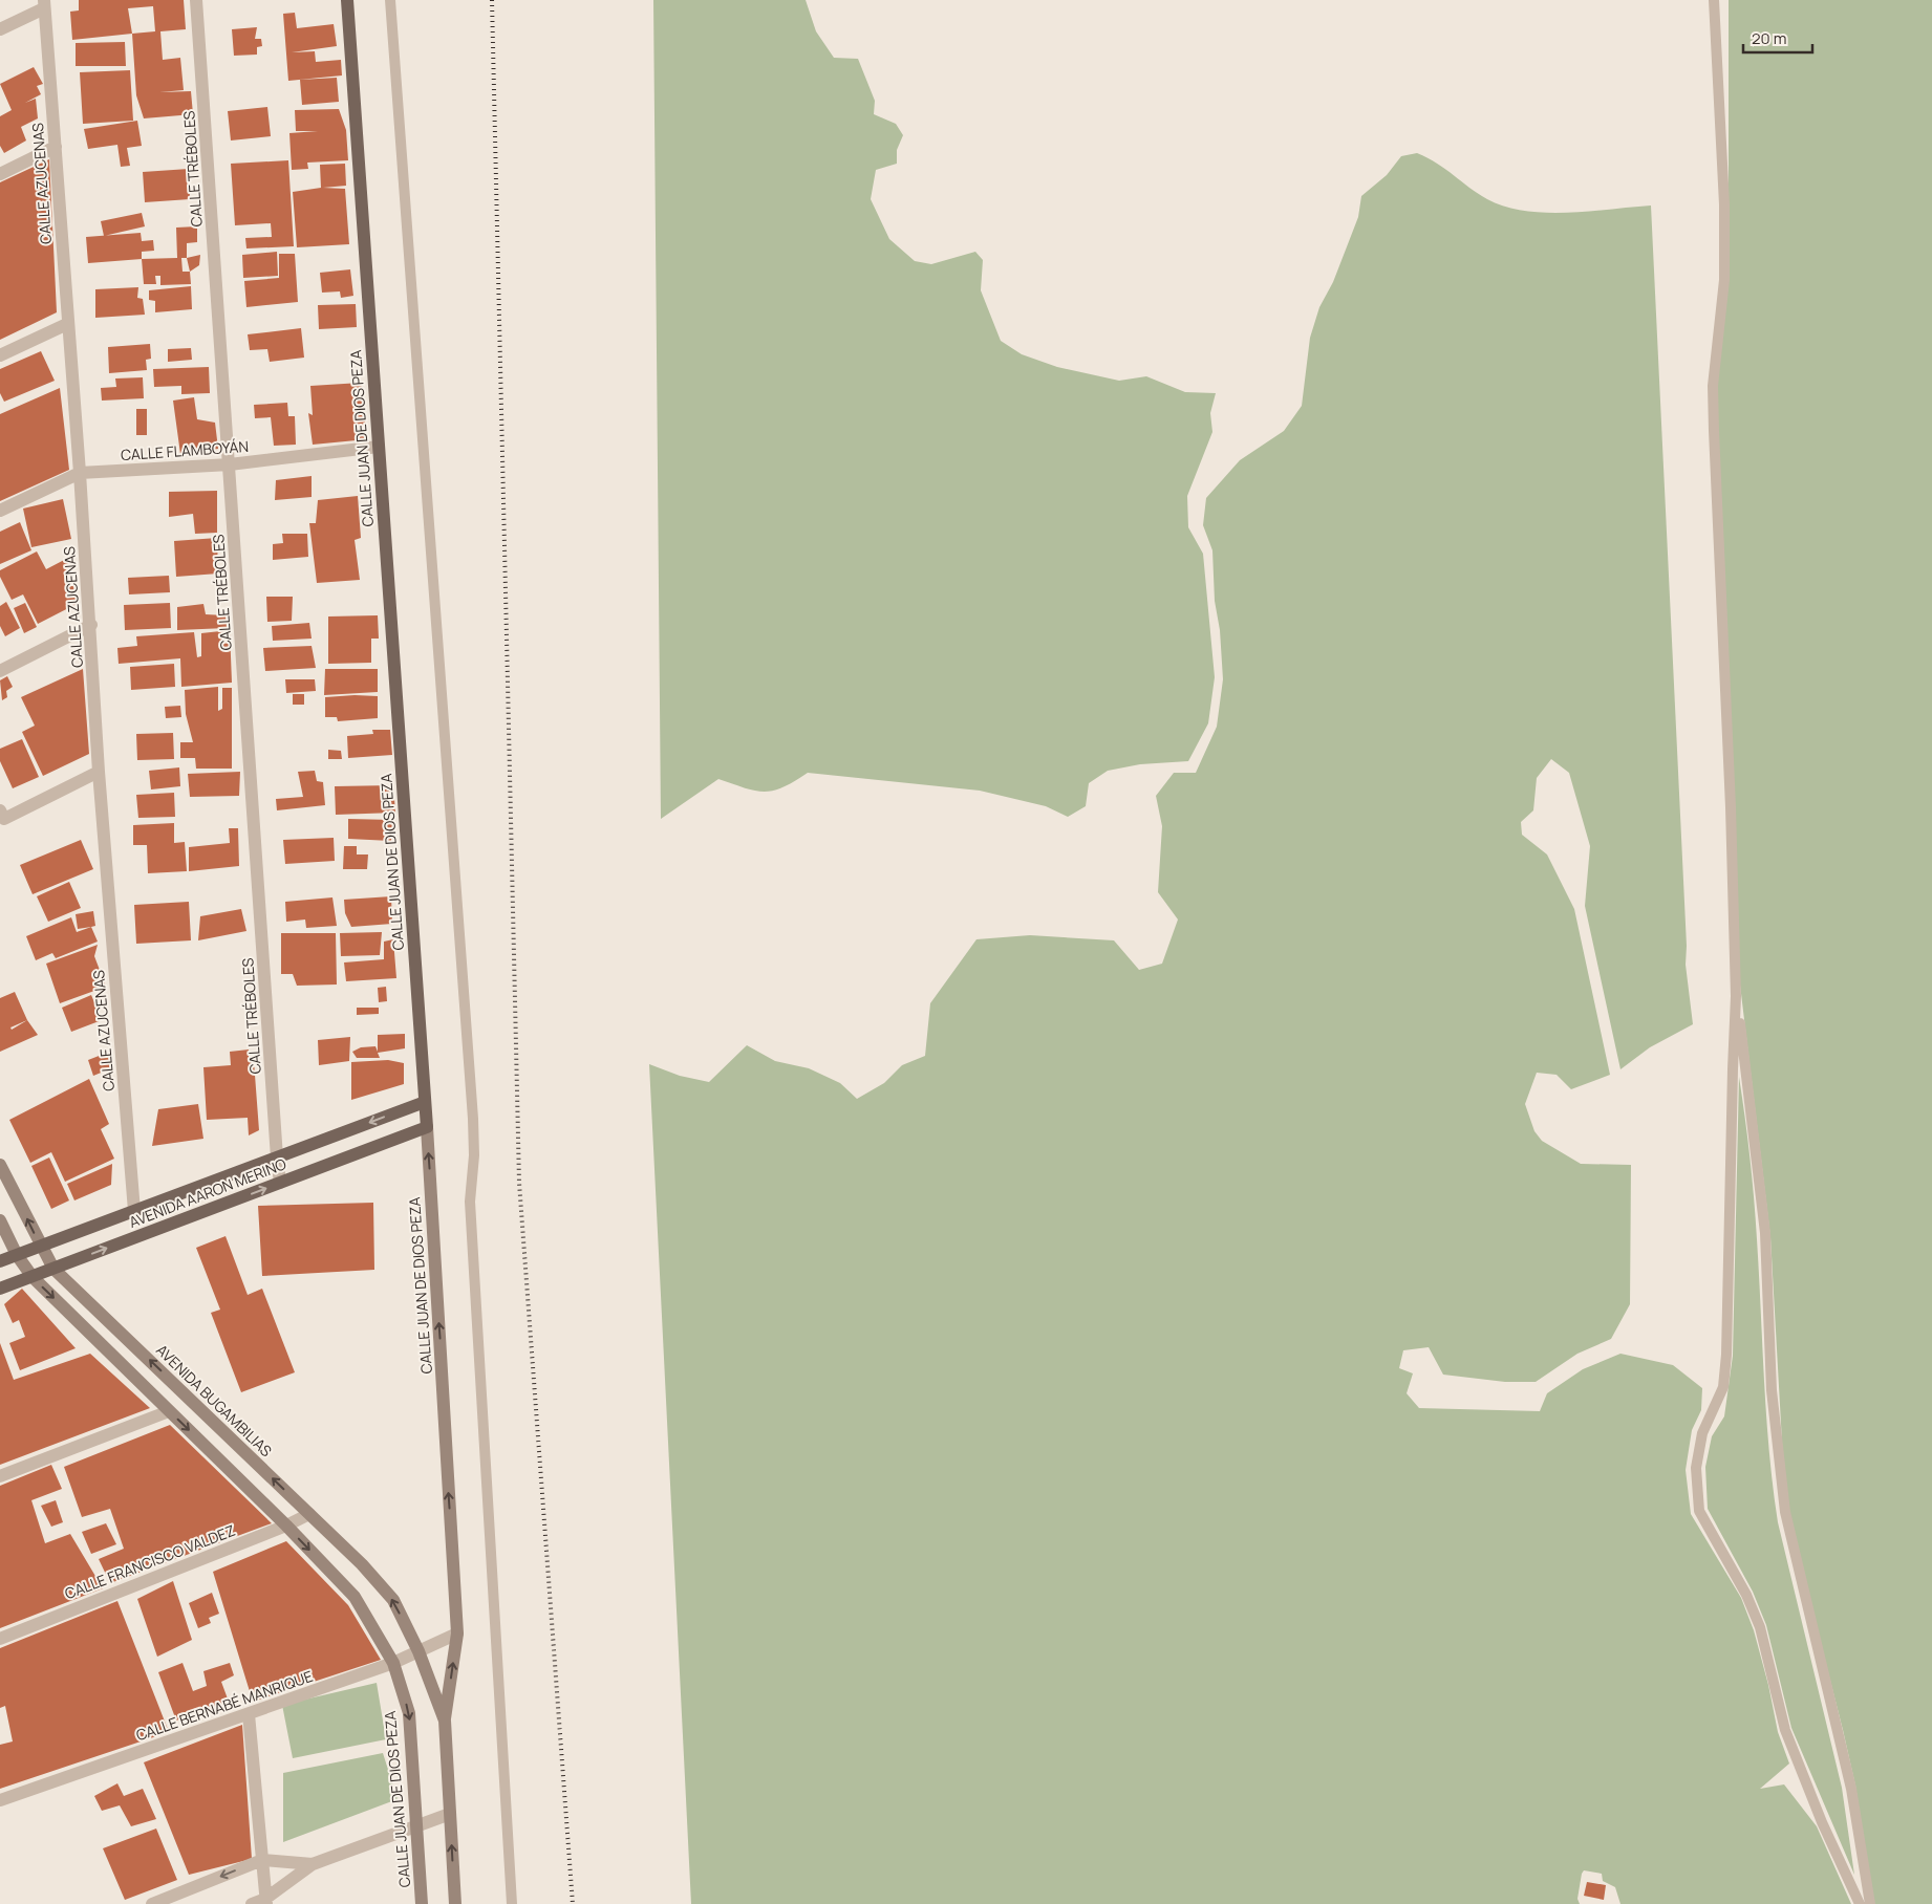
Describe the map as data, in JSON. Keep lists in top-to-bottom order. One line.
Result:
{"streets":{"main road":["CALLE JUAN DE DIOS PEZA","AVENIDA AARON MERINO","AVENIDA BUGAMBILIAS"],"street":["CALLE TRÉBOLES","CALLE AZUCENAS","CALLE FLAMBOYÁN","CALLE FRANCISCO VALDEZ","CALLE BERNABÉ MANRIQUE"]},"crossings":[["CALLE TRÉBOLES","CALLE FLAMBOYÁN"],["CALLE TRÉBOLES","AVENIDA AARON MERINO"],["CALLE AZUCENAS","CALLE FLAMBOYÁN"],["CALLE AZUCENAS","AVENIDA AARON MERINO"],["CALLE JUAN DE DIOS PEZA","CALLE FLAMBOYÁN"],["CALLE JUAN DE DIOS PEZA","AVENIDA AARON MERINO"],["CALLE JUAN DE DIOS PEZA","AVENIDA BUGAMBILIAS"],["CALLE JUAN DE DIOS PEZA","CALLE BERNABÉ MANRIQUE"],["AVENIDA AARON MERINO","AVENIDA BUGAMBILIAS"],["AVENIDA BUGAMBILIAS","CALLE FRANCISCO VALDEZ"],["AVENIDA BUGAMBILIAS","CALLE BERNABÉ MANRIQUE"]],"scale_bar":"20 m"}
